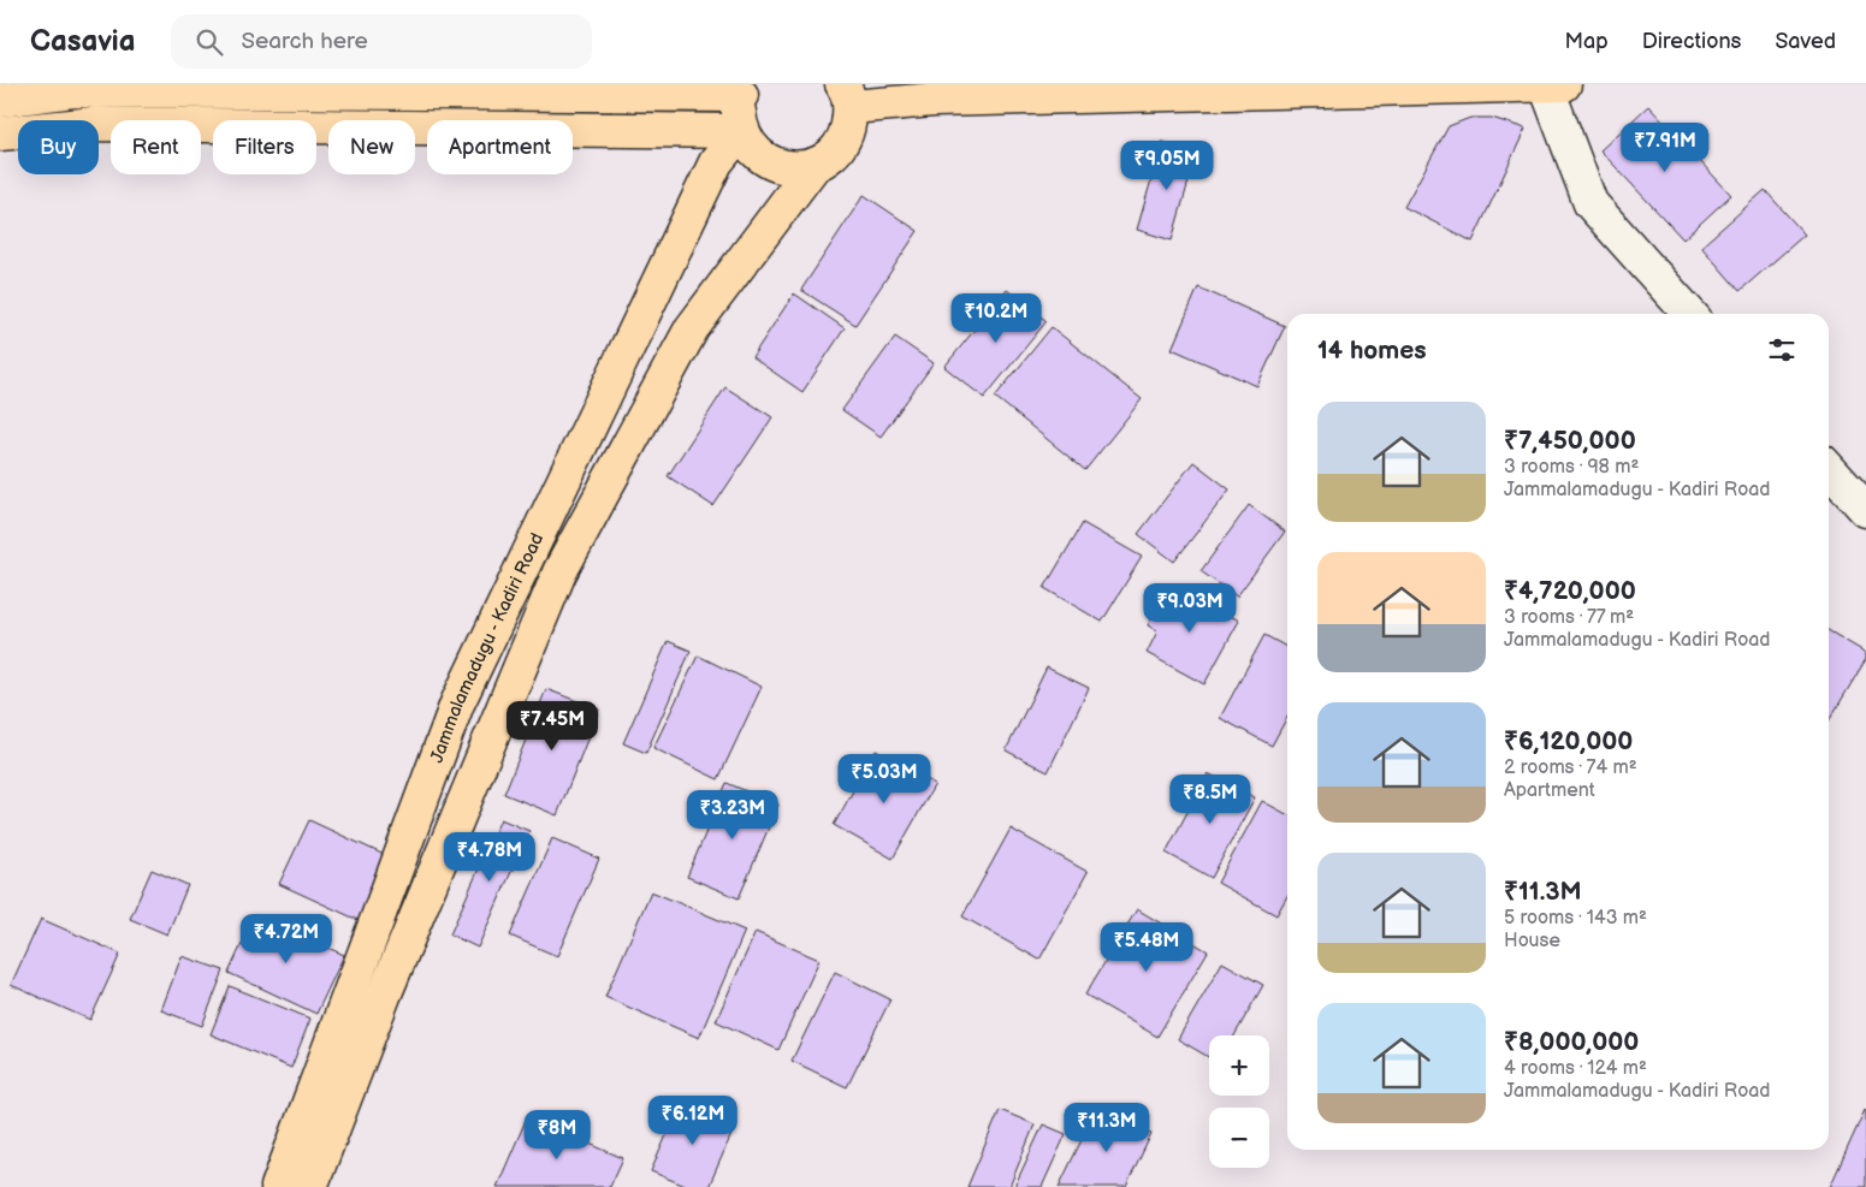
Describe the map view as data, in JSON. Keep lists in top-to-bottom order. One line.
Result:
{"streets":{"main road":["Jammalamadugu - Kadiri Road"]},"page":{"header":"Casavia","search":"Search here","nav":["Map","Directions","Saved"],"chip":["Buy","Rent","Filters","New","Apartment"],"price":["₹7.91M","₹9.05M","₹10.2M","₹9.03M","₹7.45M","₹5.03M","₹8.5M","₹3.23M","₹4.78M","₹4.72M","₹5.48M","₹6.12M","₹11.3M","₹8M"],"heading":"14 homes","list":[{"name":"₹7,450,000","note":"3 rooms · 98 m² · Jammalamadugu - Kadiri Road"},{"name":"₹4,720,000","note":"3 rooms · 77 m² · Jammalamadugu - Kadiri Road"},{"name":"₹6,120,000","note":"2 rooms · 74 m² · Apartment"},{"name":"₹11.3M","note":"5 rooms · 143 m² · House"},{"name":"₹8,000,000","note":"4 rooms · 124 m² · Jammalamadugu - Kadiri Road"}],"map_buttons":["+","−"]}}
